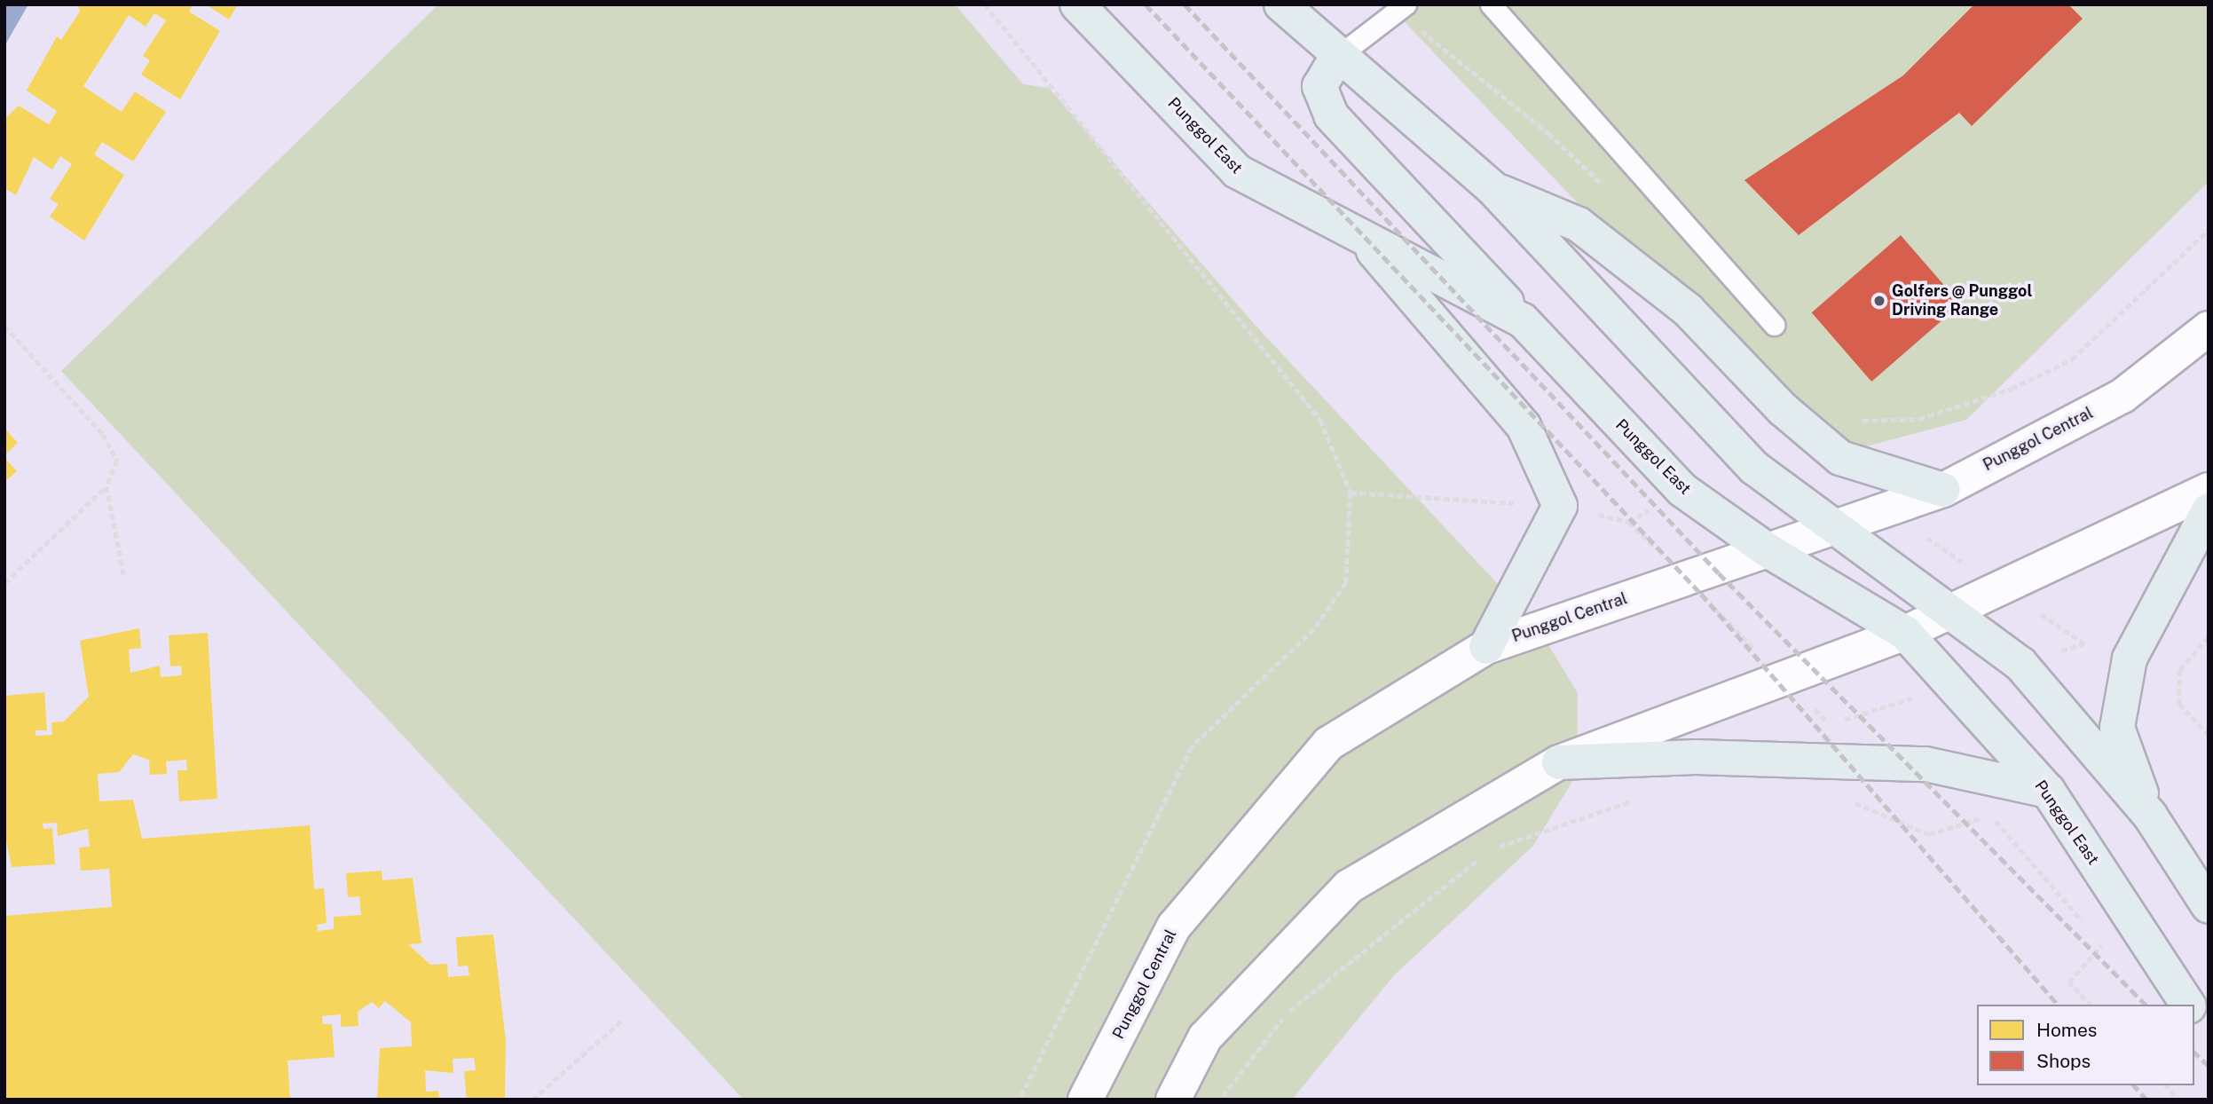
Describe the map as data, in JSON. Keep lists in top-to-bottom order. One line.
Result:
{"streets":{"main road":["Punggol East","Punggol Central"]},"crossings":[["Punggol East","Punggol Central"]],"places":["Golfers @ Punggol Driving Range"],"legend":["Homes","Shops"]}
